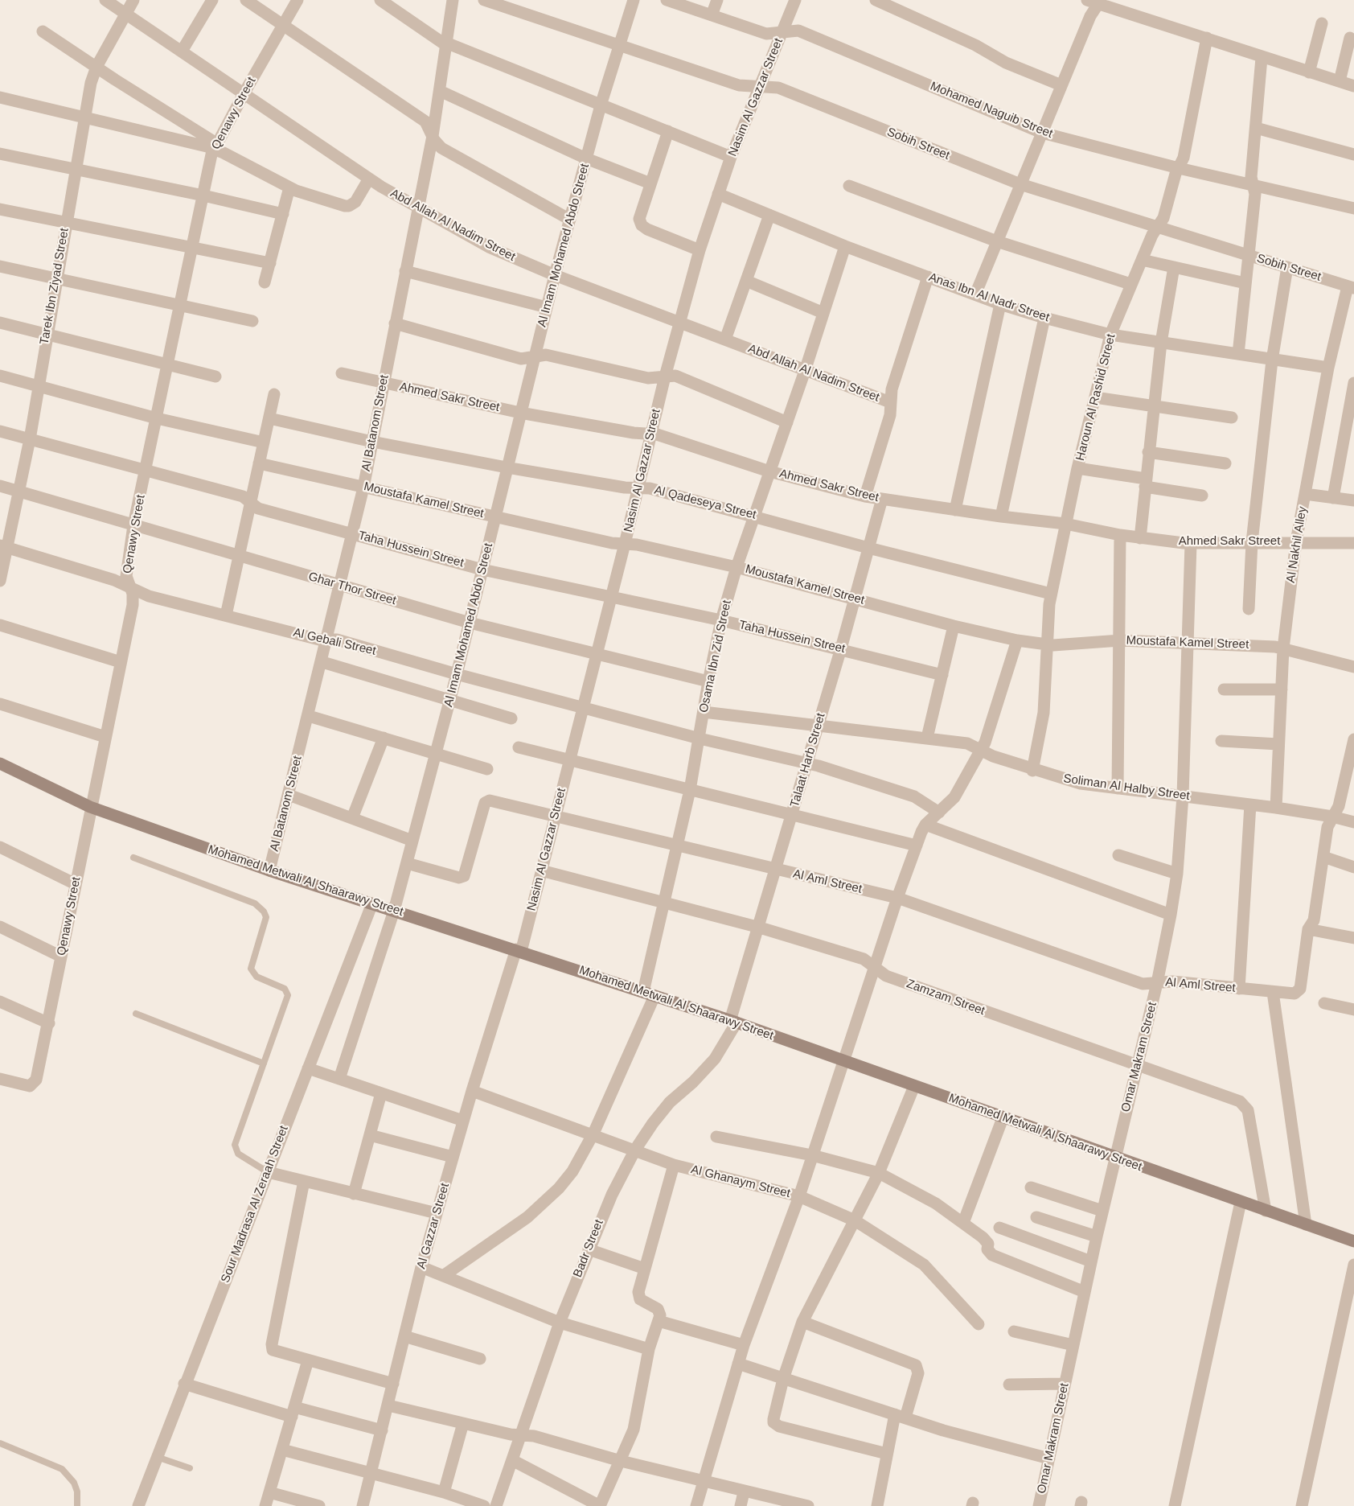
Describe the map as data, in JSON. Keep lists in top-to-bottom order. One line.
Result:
{"streets":{"street":["Nasim Al Gazzar Street","Mohamed Naguib Street","Qenawy Street","Sobih Street","Abd Allah Al Nadim Street","Al Imam Mohamed Abdo Street","Tarek Ibn Ziyad Street","Anas Ibn Al Nadr Street","Ahmed Sakr Street","Haroun Al Rashid Street","Al Batanom Street","Moustafa Kamel Street","Al Qadeseya Street","Al Nakhil Alley","Taha Hussein Street","Ghar Thor Street","Al Gebali Street","Osama Ibn Zid Street","Talaat Harb Street","Soliman Al Halby Street","Mohamed Metwali Al Shaarawy Street","Al Aml Street","Zamzam Street","Omar Makram Street","Al Ghanaym Street","Sour Madrasa Al Zeraah Street","Al Gazzar Street","Badr Street"]},"crossings":[["Nasim Al Gazzar Street","Mohamed Naguib Street"],["Nasim Al Gazzar Street","Sobih Street"],["Nasim Al Gazzar Street","Abd Allah Al Nadim Street"],["Nasim Al Gazzar Street","Anas Ibn Al Nadr Street"],["Nasim Al Gazzar Street","Ahmed Sakr Street"],["Nasim Al Gazzar Street","Moustafa Kamel Street"],["Nasim Al Gazzar Street","Al Qadeseya Street"],["Nasim Al Gazzar Street","Taha Hussein Street"],["Nasim Al Gazzar Street","Ghar Thor Street"],["Nasim Al Gazzar Street","Al Gebali Street"],["Nasim Al Gazzar Street","Mohamed Metwali Al Shaarawy Street"],["Nasim Al Gazzar Street","Al Aml Street"],["Nasim Al Gazzar Street","Zamzam Street"],["Nasim Al Gazzar Street","Al Gazzar Street"],["Mohamed Naguib Street","Haroun Al Rashid Street"],["Qenawy Street","Abd Allah Al Nadim Street"],["Qenawy Street","Taha Hussein Street"],["Qenawy Street","Ghar Thor Street"],["Qenawy Street","Al Gebali Street"],["Qenawy Street","Mohamed Metwali Al Shaarawy Street"],["Sobih Street","Al Imam Mohamed Abdo Street"],["Sobih Street","Haroun Al Rashid Street"],["Sobih Street","Al Nakhil Alley"],["Abd Allah Al Nadim Street","Al Imam Mohamed Abdo Street"],["Abd Allah Al Nadim Street","Tarek Ibn Ziyad Street"],["Abd Allah Al Nadim Street","Al Batanom Street"],["Abd Allah Al Nadim Street","Osama Ibn Zid Street"],["Al Imam Mohamed Abdo Street","Ahmed Sakr Street"],["Al Imam Mohamed Abdo Street","Moustafa Kamel Street"],["Al Imam Mohamed Abdo Street","Al Qadeseya Street"],["Al Imam Mohamed Abdo Street","Taha Hussein Street"],["Al Imam Mohamed Abdo Street","Ghar Thor Street"],["Al Imam Mohamed Abdo Street","Al Gebali Street"],["Al Imam Mohamed Abdo Street","Mohamed Metwali Al Shaarawy Street"],["Al Imam Mohamed Abdo Street","Al Aml Street"],["Tarek Ibn Ziyad Street","Taha Hussein Street"],["Tarek Ibn Ziyad Street","Ghar Thor Street"],["Tarek Ibn Ziyad Street","Al Gebali Street"],["Anas Ibn Al Nadr Street","Haroun Al Rashid Street"],["Anas Ibn Al Nadr Street","Al Nakhil Alley"],["Anas Ibn Al Nadr Street","Osama Ibn Zid Street"],["Ahmed Sakr Street","Haroun Al Rashid Street"],["Ahmed Sakr Street","Al Batanom Street"],["Ahmed Sakr Street","Al Nakhil Alley"],["Ahmed Sakr Street","Osama Ibn Zid Street"],["Ahmed Sakr Street","Talaat Harb Street"],["Ahmed Sakr Street","Omar Makram Street"],["Haroun Al Rashid Street","Moustafa Kamel Street"],["Haroun Al Rashid Street","Al Qadeseya Street"],["Haroun Al Rashid Street","Soliman Al Halby Street"],["Al Batanom Street","Moustafa Kamel Street"],["Al Batanom Street","Al Qadeseya Street"],["Al Batanom Street","Taha Hussein Street"],["Al Batanom Street","Ghar Thor Street"],["Al Batanom Street","Al Gebali Street"],["Al Batanom Street","Mohamed Metwali Al Shaarawy Street"],["Moustafa Kamel Street","Al Nakhil Alley"],["Moustafa Kamel Street","Osama Ibn Zid Street"],["Moustafa Kamel Street","Talaat Harb Street"],["Moustafa Kamel Street","Omar Makram Street"],["Al Qadeseya Street","Osama Ibn Zid Street"],["Al Qadeseya Street","Talaat Harb Street"],["Al Nakhil Alley","Soliman Al Halby Street"],["Taha Hussein Street","Osama Ibn Zid Street"],["Taha Hussein Street","Talaat Harb Street"],["Ghar Thor Street","Osama Ibn Zid Street"],["Al Gebali Street","Osama Ibn Zid Street"],["Al Gebali Street","Talaat Harb Street"],["Osama Ibn Zid Street","Soliman Al Halby Street"],["Osama Ibn Zid Street","Mohamed Metwali Al Shaarawy Street"],["Osama Ibn Zid Street","Al Aml Street"],["Osama Ibn Zid Street","Zamzam Street"],["Osama Ibn Zid Street","Al Ghanaym Street"],["Talaat Harb Street","Soliman Al Halby Street"],["Talaat Harb Street","Mohamed Metwali Al Shaarawy Street"],["Talaat Harb Street","Al Aml Street"],["Talaat Harb Street","Zamzam Street"],["Talaat Harb Street","Badr Street"],["Soliman Al Halby Street","Omar Makram Street"],["Mohamed Metwali Al Shaarawy Street","Zamzam Street"],["Mohamed Metwali Al Shaarawy Street","Omar Makram Street"],["Mohamed Metwali Al Shaarawy Street","Sour Madrasa Al Zeraah Street"],["Mohamed Metwali Al Shaarawy Street","Al Gazzar Street"],["Mohamed Metwali Al Shaarawy Street","Badr Street"],["Al Aml Street","Omar Makram Street"],["Zamzam Street","Omar Makram Street"],["Al Ghanaym Street","Al Gazzar Street"],["Al Ghanaym Street","Badr Street"]]}
